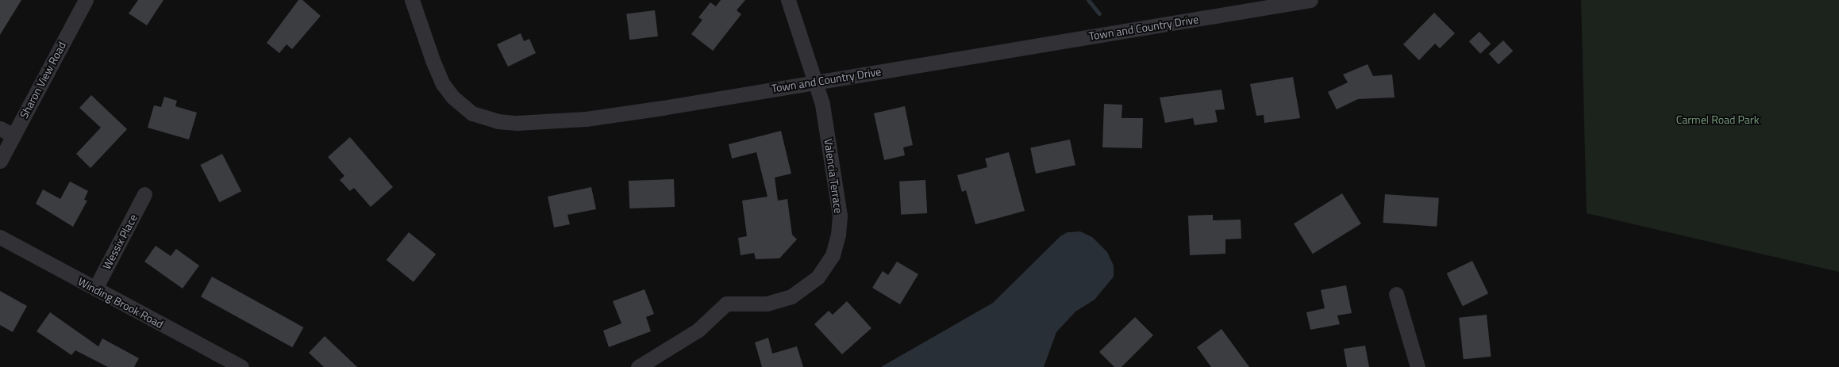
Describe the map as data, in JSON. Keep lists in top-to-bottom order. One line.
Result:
{"streets":{"street":["Town and Country Drive","Sharon View Road","Valencia Terrace","Wessix Place","Winding Brook Road"]},"crossings":[["Town and Country Drive","Valencia Terrace"],["Wessix Place","Winding Brook Road"]],"parks":["Carmel Road Park"]}
